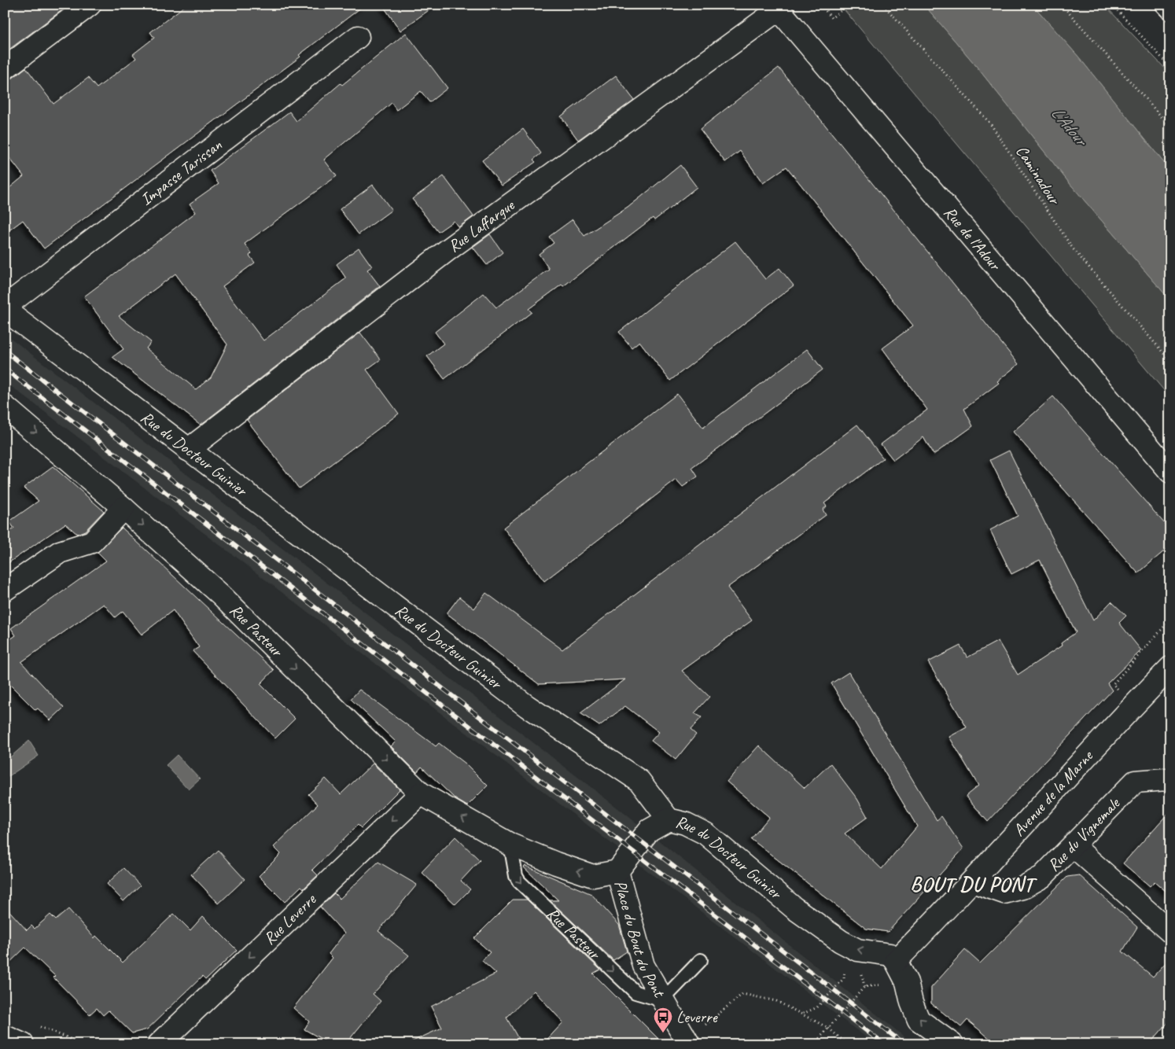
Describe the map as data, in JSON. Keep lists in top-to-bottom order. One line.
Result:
{"streets":{"street":["Impasse Tarissan","Rue Laffargue","Rue de l'Adour","Rue du Docteur Guinier","Rue Pasteur","Avenue de la Marne","Rue du Vignemale","Rue Leverre","Place du Bout du Pont"],"path":["Caminadour"]},"crossings":[["Rue Laffargue","Rue de l'Adour"],["Rue Laffargue","Rue du Docteur Guinier"],["Rue du Docteur Guinier","Avenue de la Marne"],["Rue Pasteur","Rue Leverre"],["Rue Pasteur","Place du Bout du Pont"],["Avenue de la Marne","Rue du Vignemale"]],"one_way":["Rue Leverre"],"districts":["BOUT DU PONT"],"water":["L'Adour"],"places":{"bus stop":["Leverre"]}}
